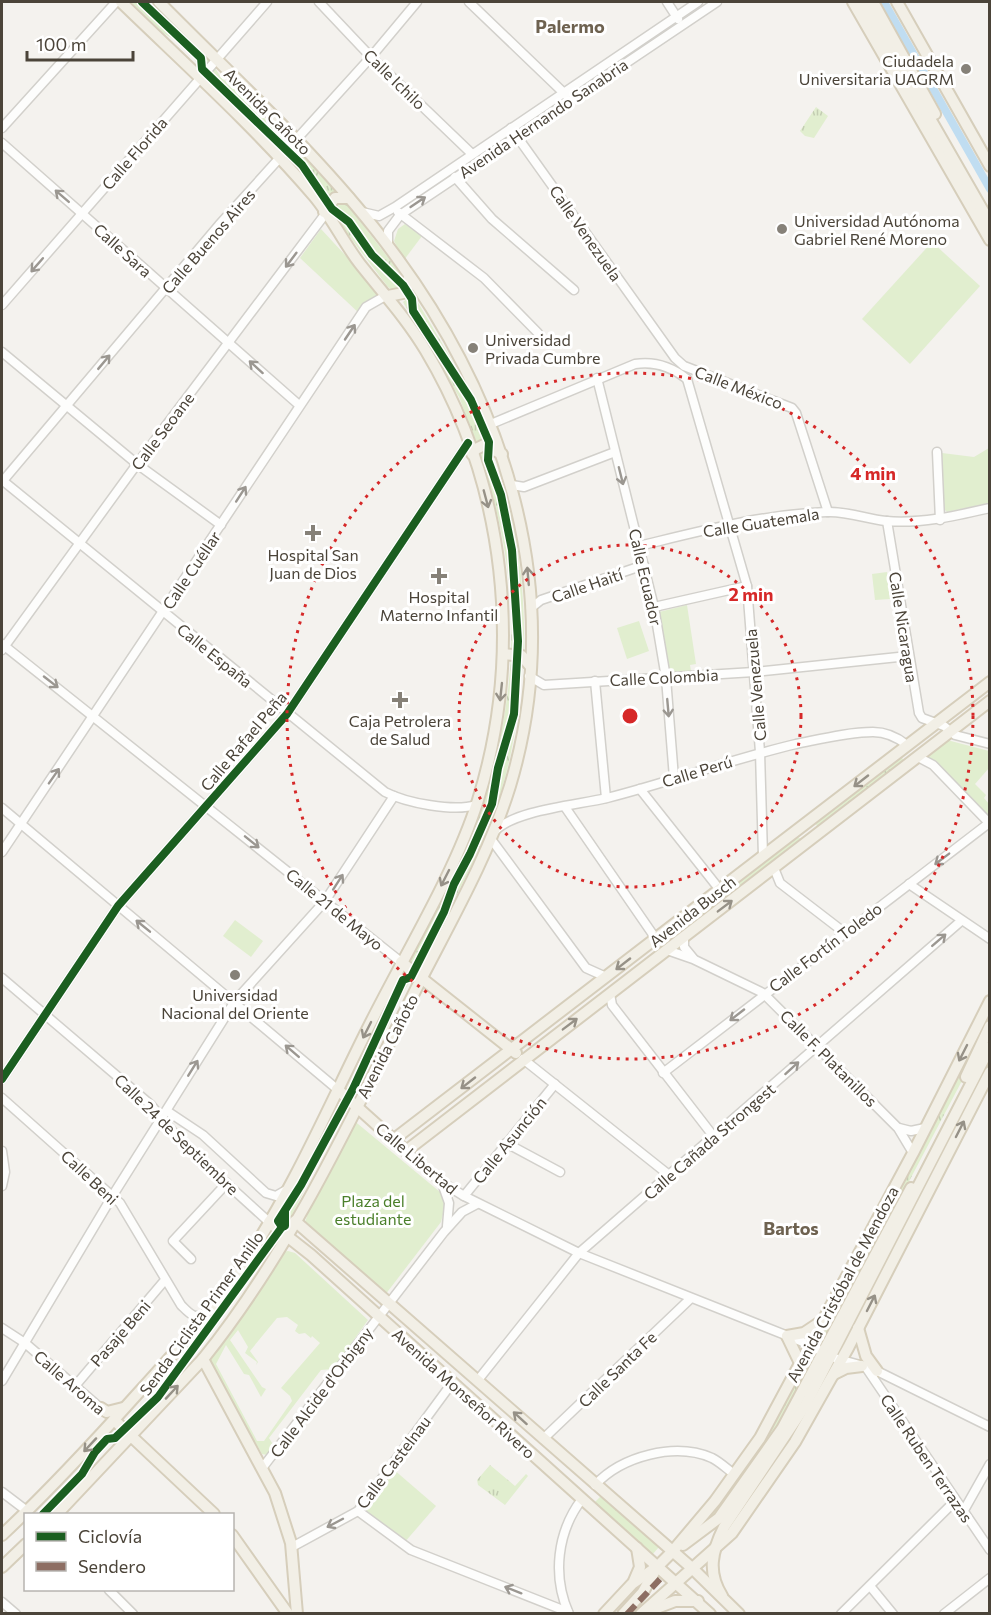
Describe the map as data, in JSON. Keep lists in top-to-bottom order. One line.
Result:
{"streets":{"main road":["Avenida Cañoto","Calle 21 de Mayo","Avenida Busch","Calle Libertad","Avenida Cristóbal de Mendoza","Calle Aroma","Avenida Monseñor Rivero"],"street":["Calle Ichilo","Avenida Hernando Sanabria","Calle Florida","Calle Venezuela","Calle Buenos Aires","Calle Sara","Calle México","Calle Seoane","Calle Guatemala","Calle Cuéllar","Calle Ecuador","Calle Haití","Calle Nicaragua","Calle España","Calle Colombia","Calle Rafael Peña","Calle Perú","Calle Fortín Toledo","Calle F. Platanillos","Calle 24 de Septiembre","Calle Asunción","Calle Cañada Strongest","Calle Beni","Pasaje Beni","Calle Santa Fe","Calle Alcide d'Orbigny","Calle Ruben Terrazas","Calle Castelnau"],"cycle path":["Senda Ciclista Primer Anillo"]},"crossings":[["Calle Ichilo","Avenida Hernando Sanabria"],["Calle Ichilo","Calle Buenos Aires"],["Avenida Cañoto","Avenida Hernando Sanabria"],["Avenida Cañoto","Calle Florida"],["Avenida Cañoto","Calle Buenos Aires"],["Avenida Cañoto","Calle México"],["Avenida Cañoto","Calle Seoane"],["Avenida Cañoto","Calle Cuéllar"],["Avenida Cañoto","Calle Haití"],["Avenida Cañoto","Calle España"],["Avenida Cañoto","Calle Colombia"],["Avenida Cañoto","Calle Rafael Peña"],["Avenida Cañoto","Calle Perú"],["Avenida Cañoto","Calle 21 de Mayo"],["Avenida Cañoto","Calle 24 de Septiembre"],["Avenida Cañoto","Calle Libertad"],["Avenida Cañoto","Calle Beni"],["Avenida Cañoto","Calle Aroma"],["Avenida Cañoto","Avenida Monseñor Rivero"],["Avenida Hernando Sanabria","Calle Venezuela"],["Calle Florida","Calle Sara"],["Calle Venezuela","Calle México"],["Calle Venezuela","Calle Guatemala"],["Calle Venezuela","Calle Colombia"],["Calle Venezuela","Calle Perú"],["Calle Venezuela","Avenida Busch"],["Calle Buenos Aires","Calle Sara"],["Calle Buenos Aires","Calle España"],["Calle Sara","Calle Seoane"],["Calle Sara","Calle Cuéllar"],["Calle México","Calle Guatemala"],["Calle México","Calle Ecuador"],["Calle Seoane","Calle España"],["Calle Seoane","Calle 21 de Mayo"],["Calle Guatemala","Calle Ecuador"],["Calle Guatemala","Calle Nicaragua"],["Calle Cuéllar","Calle España"],["Calle Cuéllar","Calle 21 de Mayo"],["Calle Cuéllar","Calle Libertad"],["Calle Ecuador","Calle Haití"],["Calle Ecuador","Calle Colombia"],["Calle Ecuador","Calle Perú"],["Calle Nicaragua","Calle Colombia"],["Calle Nicaragua","Avenida Busch"],["Calle España","Calle Rafael Peña"],["Calle Rafael Peña","Calle 21 de Mayo"],["Calle Rafael Peña","Calle 24 de Septiembre"],["Calle Rafael Peña","Calle Libertad"],["Calle Perú","Avenida Busch"],["Calle 21 de Mayo","Avenida Busch"],["Calle 21 de Mayo","Calle Asunción"],["Calle 21 de Mayo","Calle Cañada Strongest"],["Avenida Busch","Calle F. Platanillos"],["Avenida Busch","Calle Libertad"],["Calle Fortín Toledo","Calle F. Platanillos"],["Calle F. Platanillos","Calle Cañada Strongest"],["Calle F. Platanillos","Avenida Cristóbal de Mendoza"],["Calle 24 de Septiembre","Avenida Monseñor Rivero"],["Calle Asunción","Calle Libertad"],["Calle Asunción","Calle Alcide d'Orbigny"],["Calle Asunción","Avenida Monseñor Rivero"],["Calle Cañada Strongest","Calle Libertad"],["Calle Cañada Strongest","Avenida Monseñor Rivero"],["Calle Libertad","Avenida Cristóbal de Mendoza"],["Calle Libertad","Calle Santa Fe"],["Calle Beni","Pasaje Beni"],["Avenida Cristóbal de Mendoza","Avenida Monseñor Rivero"],["Pasaje Beni","Calle Aroma"],["Calle Santa Fe","Avenida Monseñor Rivero"],["Calle Alcide d'Orbigny","Avenida Monseñor Rivero"],["Avenida Monseñor Rivero","Calle Castelnau"]],"one_way":["Calle Sara","Calle Cuéllar","Calle Fortín Toledo","Calle Cañada Strongest"],"districts":["Palermo","Bartos"],"parks":["Plaza del estudiante"],"places":{"other":["Ciudadela Universitaria UAGRM","Universidad Autónoma Gabriel René Moreno","Universidad Privada Cumbre","Universidad Nacional del Oriente"],"health":["Hospital San Juan de Dios","Hospital Materno Infantil","Caja Petrolera de Salud"]},"legend":["Ciclovía","Sendero"],"scale_bar":"100 m","rings":["4 min","2 min"]}
